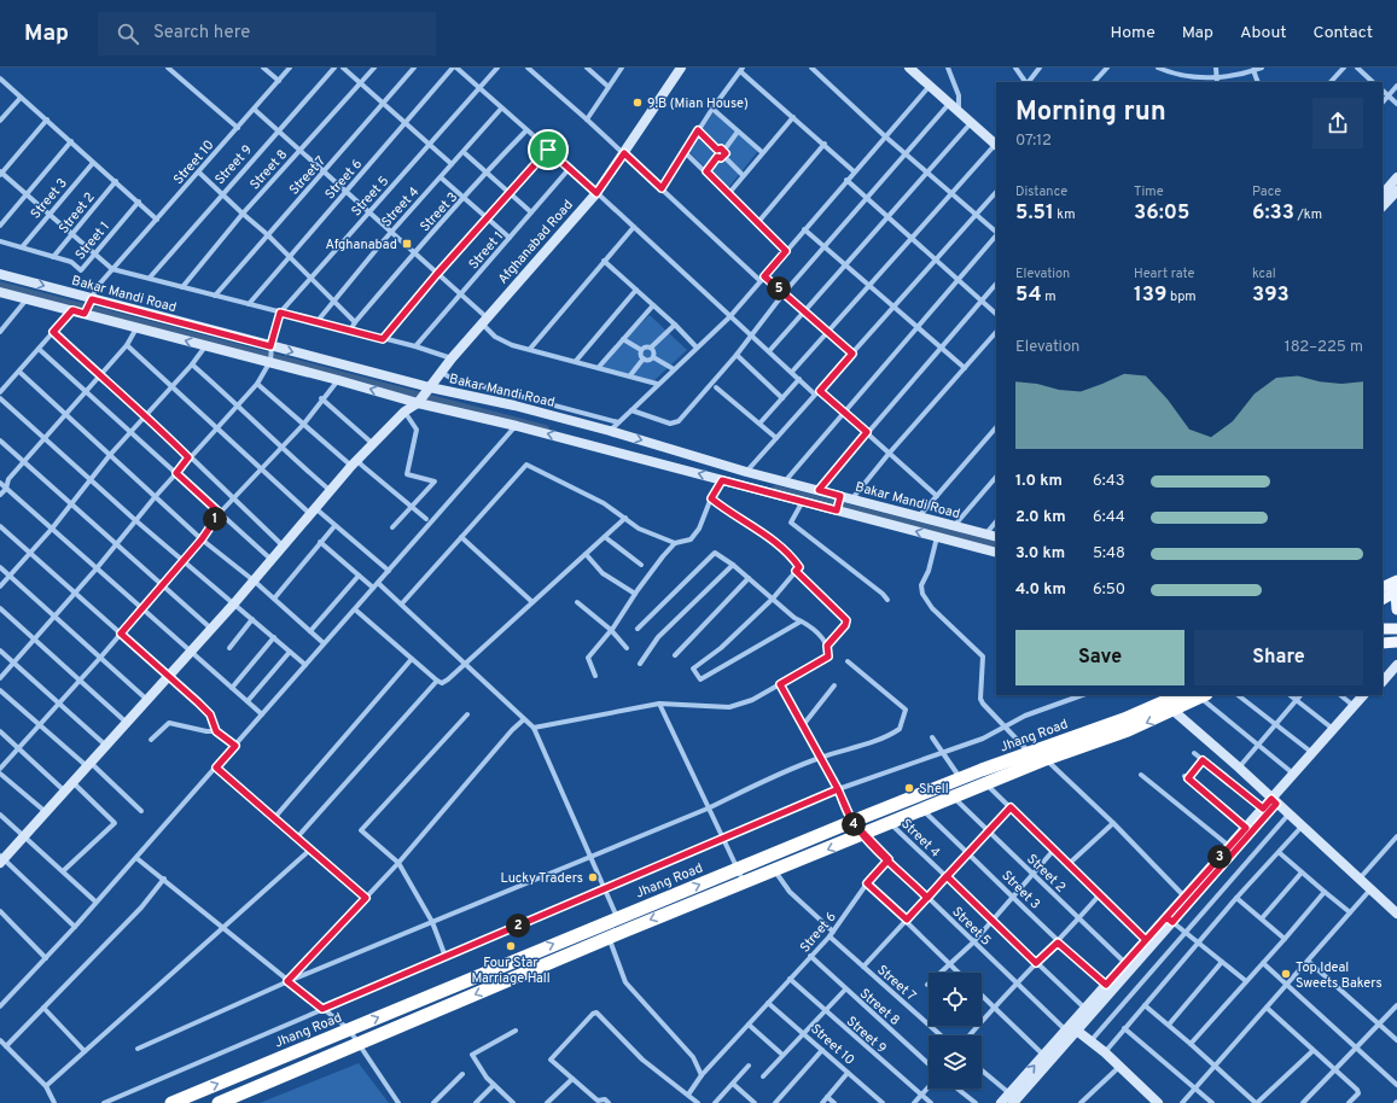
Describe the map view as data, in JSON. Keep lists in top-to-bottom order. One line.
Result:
{"streets":{"highway":["Jhang Road"],"street":["Street 10","Street 9","Street 8","Street 7","Street 6","Street 5","Street 3","Street 4","Street 2","Street 1","Afghanabad Road","Bakar Mandi Road"]},"crossings":[["Street 10","Street 6"],["Street 10","Bakar Mandi Road"],["Street 9","Street 6"],["Street 8","Street 6"],["Street 7","Street 6"],["Street 6","Street 5"],["Street 5","Bakar Mandi Road"],["Street 5","Jhang Road"],["Street 3","Street 1"],["Street 3","Jhang Road"],["Street 4","Jhang Road"],["Street 2","Street 1"],["Street 2","Jhang Road"],["Afghanabad Road","Bakar Mandi Road"]],"places":{"other":["9.B (Mian House)","Shell","Lucky Traders","Four Star Marriage Hall","Top Ideal Sweets Bakers"],"transit":["Afghanabad"]},"page":{"header":"Map","search":"Search here","nav":["Home","Map","About","Contact"],"heading":["Morning run","07:12"],"stats":[["Distance","5.51 km"],["Time","36:05"],["Pace","6:33 /km"],["Elevation","54 m"],["Heart rate","139 bpm"],["kcal","393"]],"pins":["5","1","4","3","2"],"chart":["Elevation","182–225 m"],"list":[{"name":"1.0 km","note":"6:43"},{"name":"2.0 km","note":"6:44"},{"name":"3.0 km","note":"5:48"},{"name":"4.0 km","note":"6:50"}],"buttons":["Save","Share"]}}
